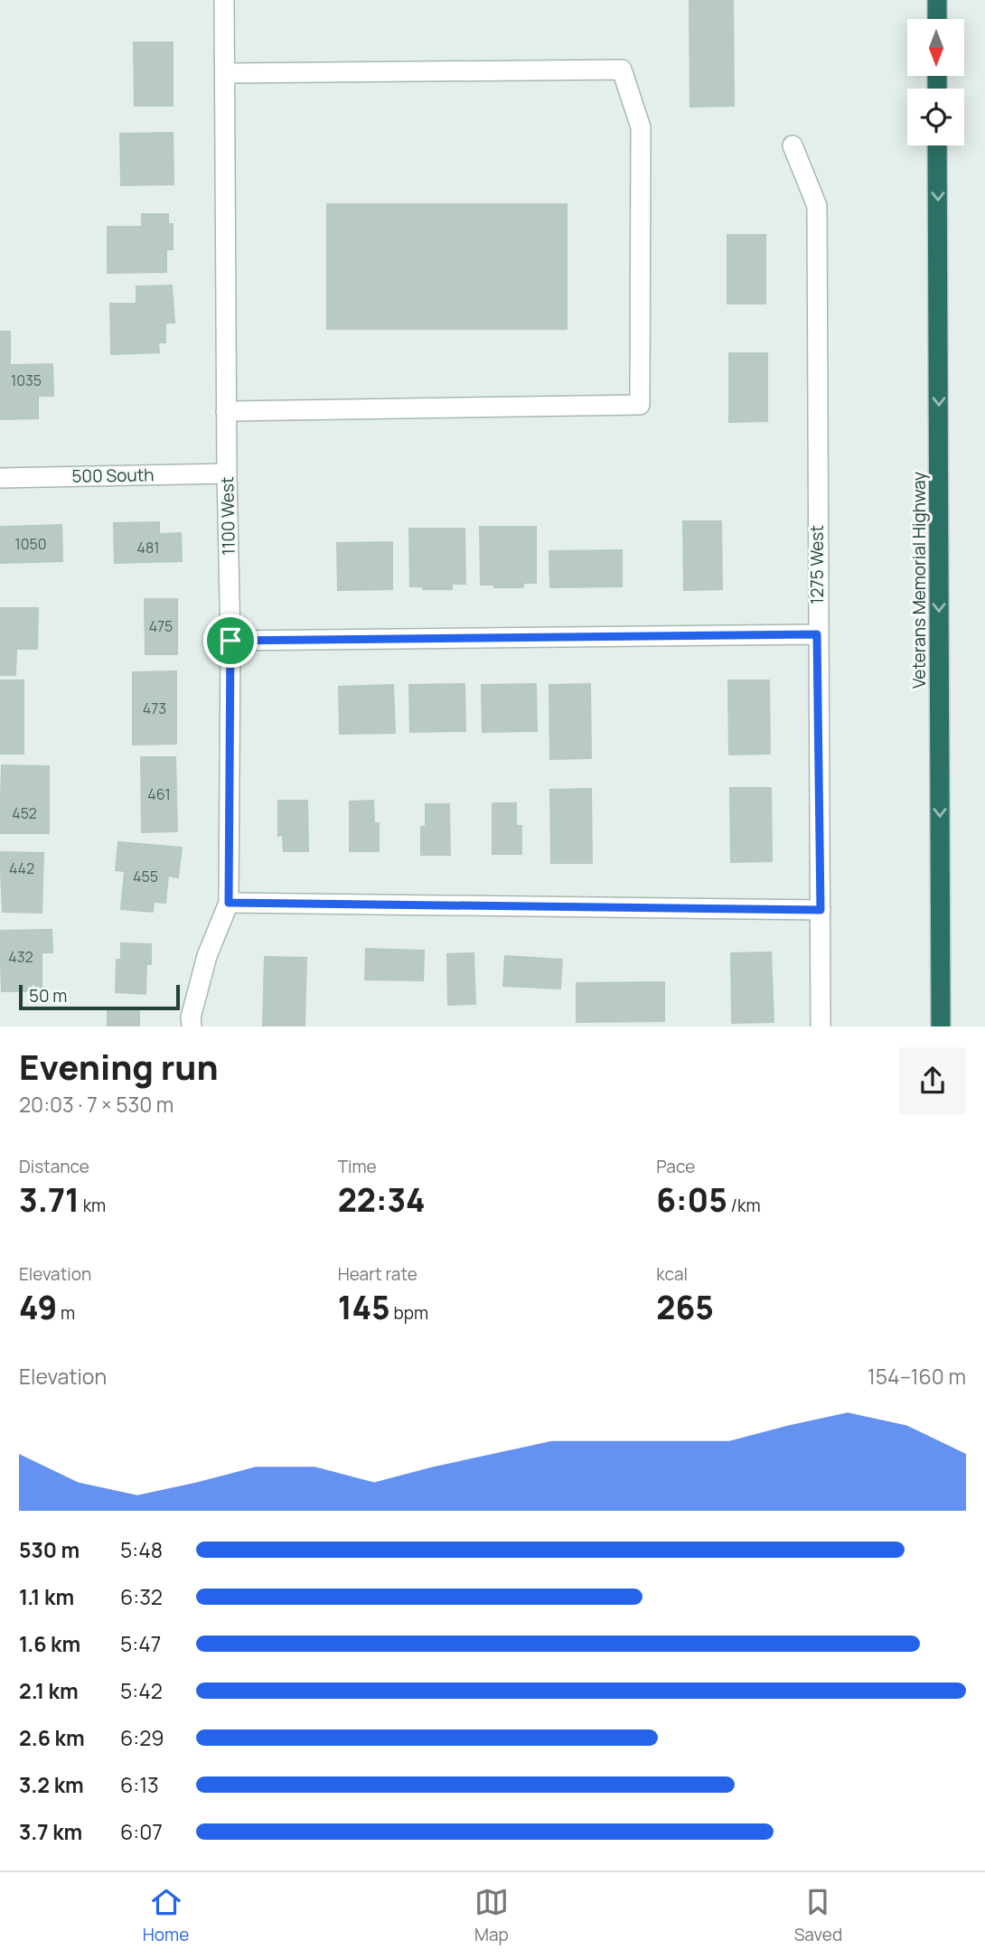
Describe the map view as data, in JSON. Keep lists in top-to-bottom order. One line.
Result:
{"streets":{"highway":["Veterans Memorial Highway"],"street":["500 South","1100 West","1275 West"]},"crossings":[["500 South","1100 West"]],"one_way":["Veterans Memorial Highway"],"house_numbers":["1035","1050","481","475","473","461","452","442","455","432"],"scale_bar":"50 m","north":"bottom","page":{"scale":"50 m","heading":["Evening run","20:03 · 7 × 530 m"],"stats":[["Distance","3.71 km"],["Time","22:34"],["Pace","6:05 /km"],["Elevation","49 m"],["Heart rate","145 bpm"],["kcal","265"]],"chart":["Elevation","154–160 m"],"list":[{"name":"530 m","note":"5:48"},{"name":"1.1 km","note":"6:32"},{"name":"1.6 km","note":"5:47"},{"name":"2.1 km","note":"5:42"},{"name":"2.6 km","note":"6:29"},{"name":"3.2 km","note":"6:13"},{"name":"3.7 km","note":"6:07"}],"tabs":["Home","Map","Saved"]}}
